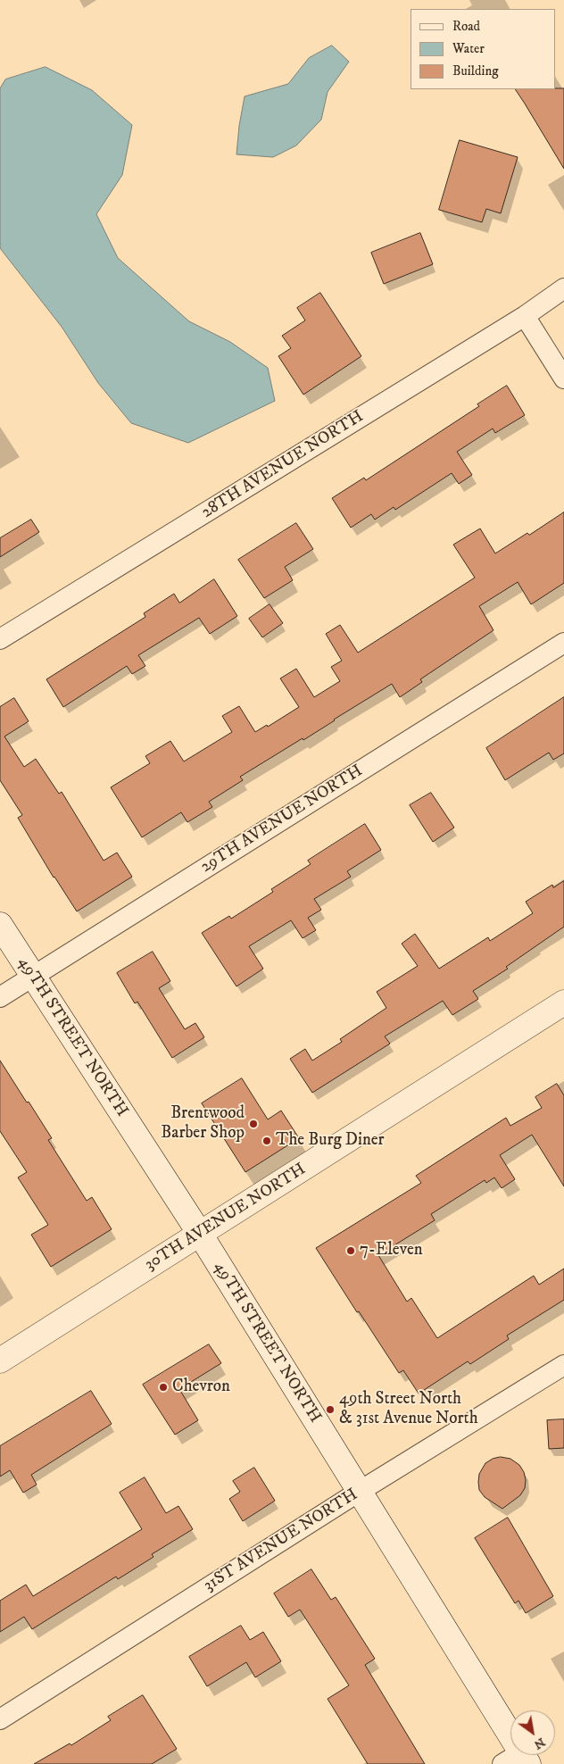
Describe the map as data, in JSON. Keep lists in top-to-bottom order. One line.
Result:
{"streets":{"main road":["49TH STREET NORTH","30TH AVENUE NORTH"],"street":["28TH AVENUE NORTH","29TH AVENUE NORTH","31ST AVENUE NORTH"]},"crossings":[["29TH AVENUE NORTH","49TH STREET NORTH"],["49TH STREET NORTH","30TH AVENUE NORTH"],["49TH STREET NORTH","31ST AVENUE NORTH"]],"places":["Brentwood Barber Shop","The Burg Diner","7-Eleven","Chevron","49th Street North & 31st Avenue North"],"legend":["Road","Water","Building"],"north":"bottom right"}
